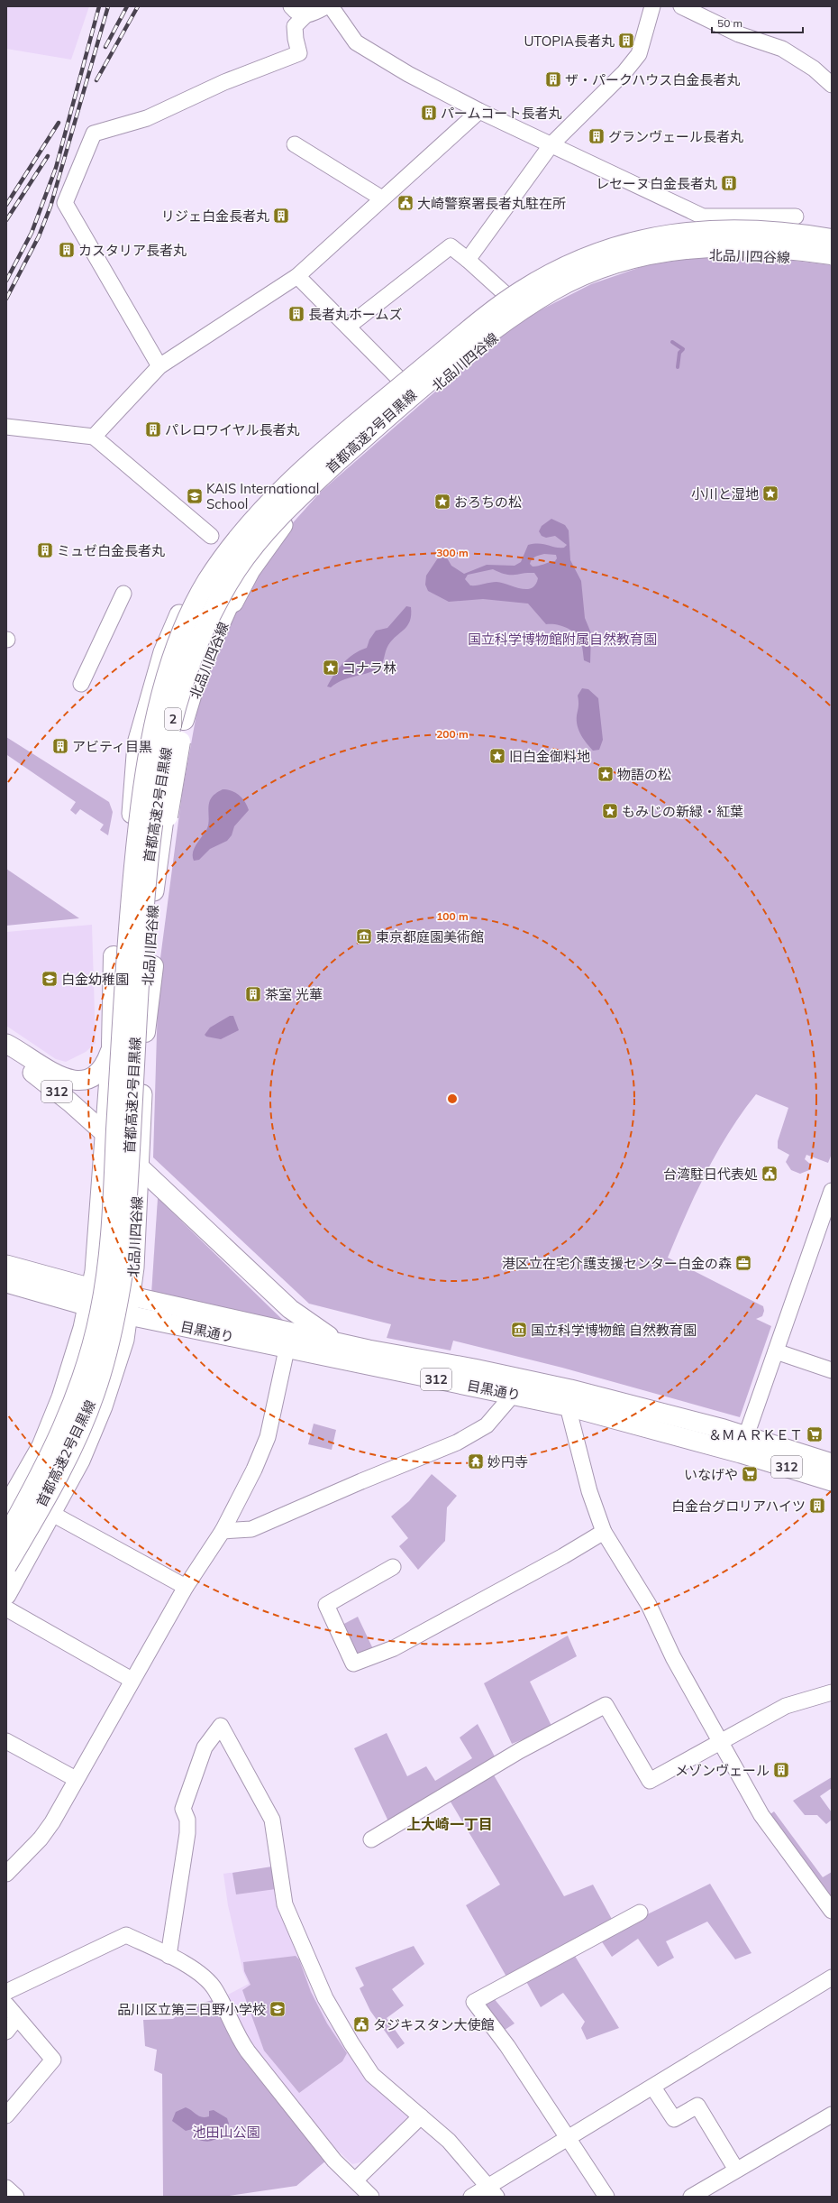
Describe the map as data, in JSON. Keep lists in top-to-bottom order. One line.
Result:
{"streets":{"highway":["首都高速2号目黒線","2"],"main road":["北品川四谷線","312","目黒通り"]},"crossings":[["北品川四谷線","312"],["北品川四谷線","目黒通り"]],"districts":["上大崎一丁目"],"parks":["国立科学博物館附属自然教育園","池田山公園"],"places":{"building":["UTOPIA長者丸","ザ・パークハウス白金長者丸","パームコート長者丸","グランヴェール長者丸","レセーヌ白金長者丸","リジェ白金長者丸","カスタリア長者丸","長者丸ホームズ","パレロワイヤル長者丸","ミュゼ白金長者丸","アビティ目黒","茶室 光華","白金台グロリアハイツ","メゾンヴェール"],"public building":["大崎警察署長者丸駐在所","台湾駐日代表処","タジキスタン大使館"],"place":["小川と湿地","おろちの松","コナラ林","旧白金御料地","物語の松","もみじの新緑・紅葉"],"school or university":["KAIS International School","白金幼稚園","品川区立第三日野小学校"],"museum":["東京都庭園美術館","国立科学博物館 自然教育園"],"office":["港区立在宅介護支援センター白金の森"],"supermarket":["＆ＭＡＲＫＥＴ","いなげや"],"temple":["妙円寺"]},"scale_bar":"50 m","rings":["300 m","200 m","100 m"]}
